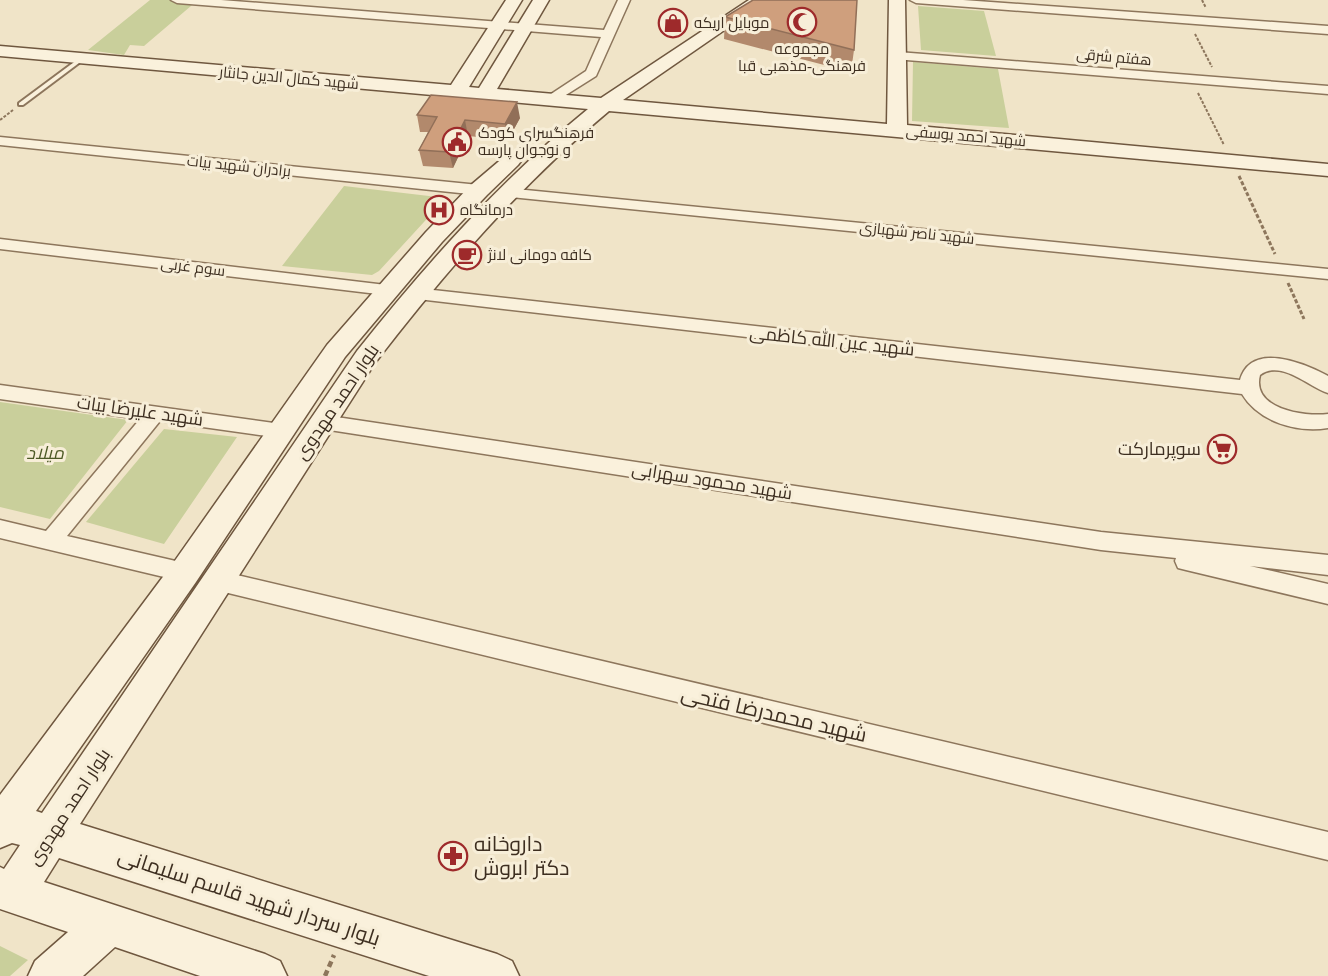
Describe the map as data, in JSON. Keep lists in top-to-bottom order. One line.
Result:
{"streets":{"main road":["شهید کمال الدین جانثار","شهید احمد یوسفی","بلوار احمد مهدوی","بلوار سردار شهید قاسم سلیمانی"],"street":["هفتم شرقی","برادران شهید بیات","شهید ناصر شهبازی","سوم غربی","شهید عین الله کاظمی","شهید علیرضا بیات","شهید محمود سهرابی","شهید محمدرضا فتحی"]},"crossings":[["شهید کمال الدین جانثار","شهید احمد یوسفی"],["شهید کمال الدین جانثار","بلوار احمد مهدوی"],["شهید احمد یوسفی","بلوار احمد مهدوی"],["برادران شهید بیات","شهید ناصر شهبازی"],["برادران شهید بیات","بلوار احمد مهدوی"],["شهید ناصر شهبازی","بلوار احمد مهدوی"],["سوم غربی","بلوار احمد مهدوی"],["شهید عین الله کاظمی","بلوار احمد مهدوی"],["بلوار احمد مهدوی","شهید علیرضا بیات"],["بلوار احمد مهدوی","شهید محمود سهرابی"],["بلوار احمد مهدوی","شهید محمدرضا فتحی"],["بلوار احمد مهدوی","بلوار سردار شهید قاسم سلیمانی"]],"parks":["میلاد"],"places":{"mosque":["مجموعه فرهنگی-مذهبی قبا"],"shop":["موبایل اریکه"],"public building":["فرهنگسرای کودک و نوجوان پارسه"],"hospital":["درمانگاه"],"cafe":["کافه دومانی لانژ"],"supermarket":["سوپرمارکت"],"pharmacy":["داروخانه دکتر ابروش"]}}
